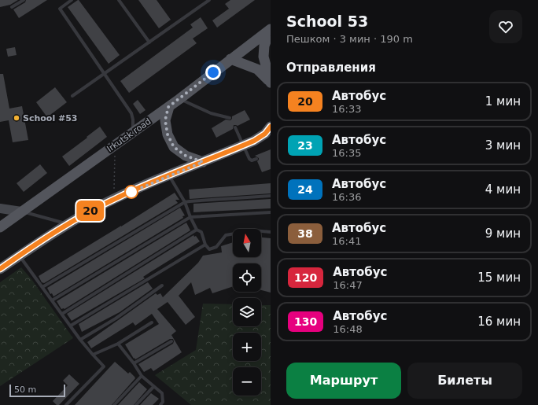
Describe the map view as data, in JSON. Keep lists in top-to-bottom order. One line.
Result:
{"streets":{"main road":["Irkutsk road"]},"places":["School #53"],"lines":["bus line 20"],"scale_bar":"50 m","north":"top","page":{"on_map":"20","heading":[["School 53","Пешком · 3 мин · 190 m"],"Отправления"],"list":[{"mark":"20","name":"Автобус","note":"16:33","value":"1 мин"},{"mark":"23","name":"Автобус","note":"16:35","value":"3 мин"},{"mark":"24","name":"Автобус","note":"16:36","value":"4 мин"},{"mark":"38","name":"Автобус","note":"16:41","value":"9 мин"},{"mark":"120","name":"Автобус","note":"16:47","value":"15 мин"},{"mark":"130","name":"Автобус","note":"16:48","value":"16 мин"}],"map_buttons":["+","−"],"buttons":["Маршрут","Билеты"],"scale":"50 m"}}
